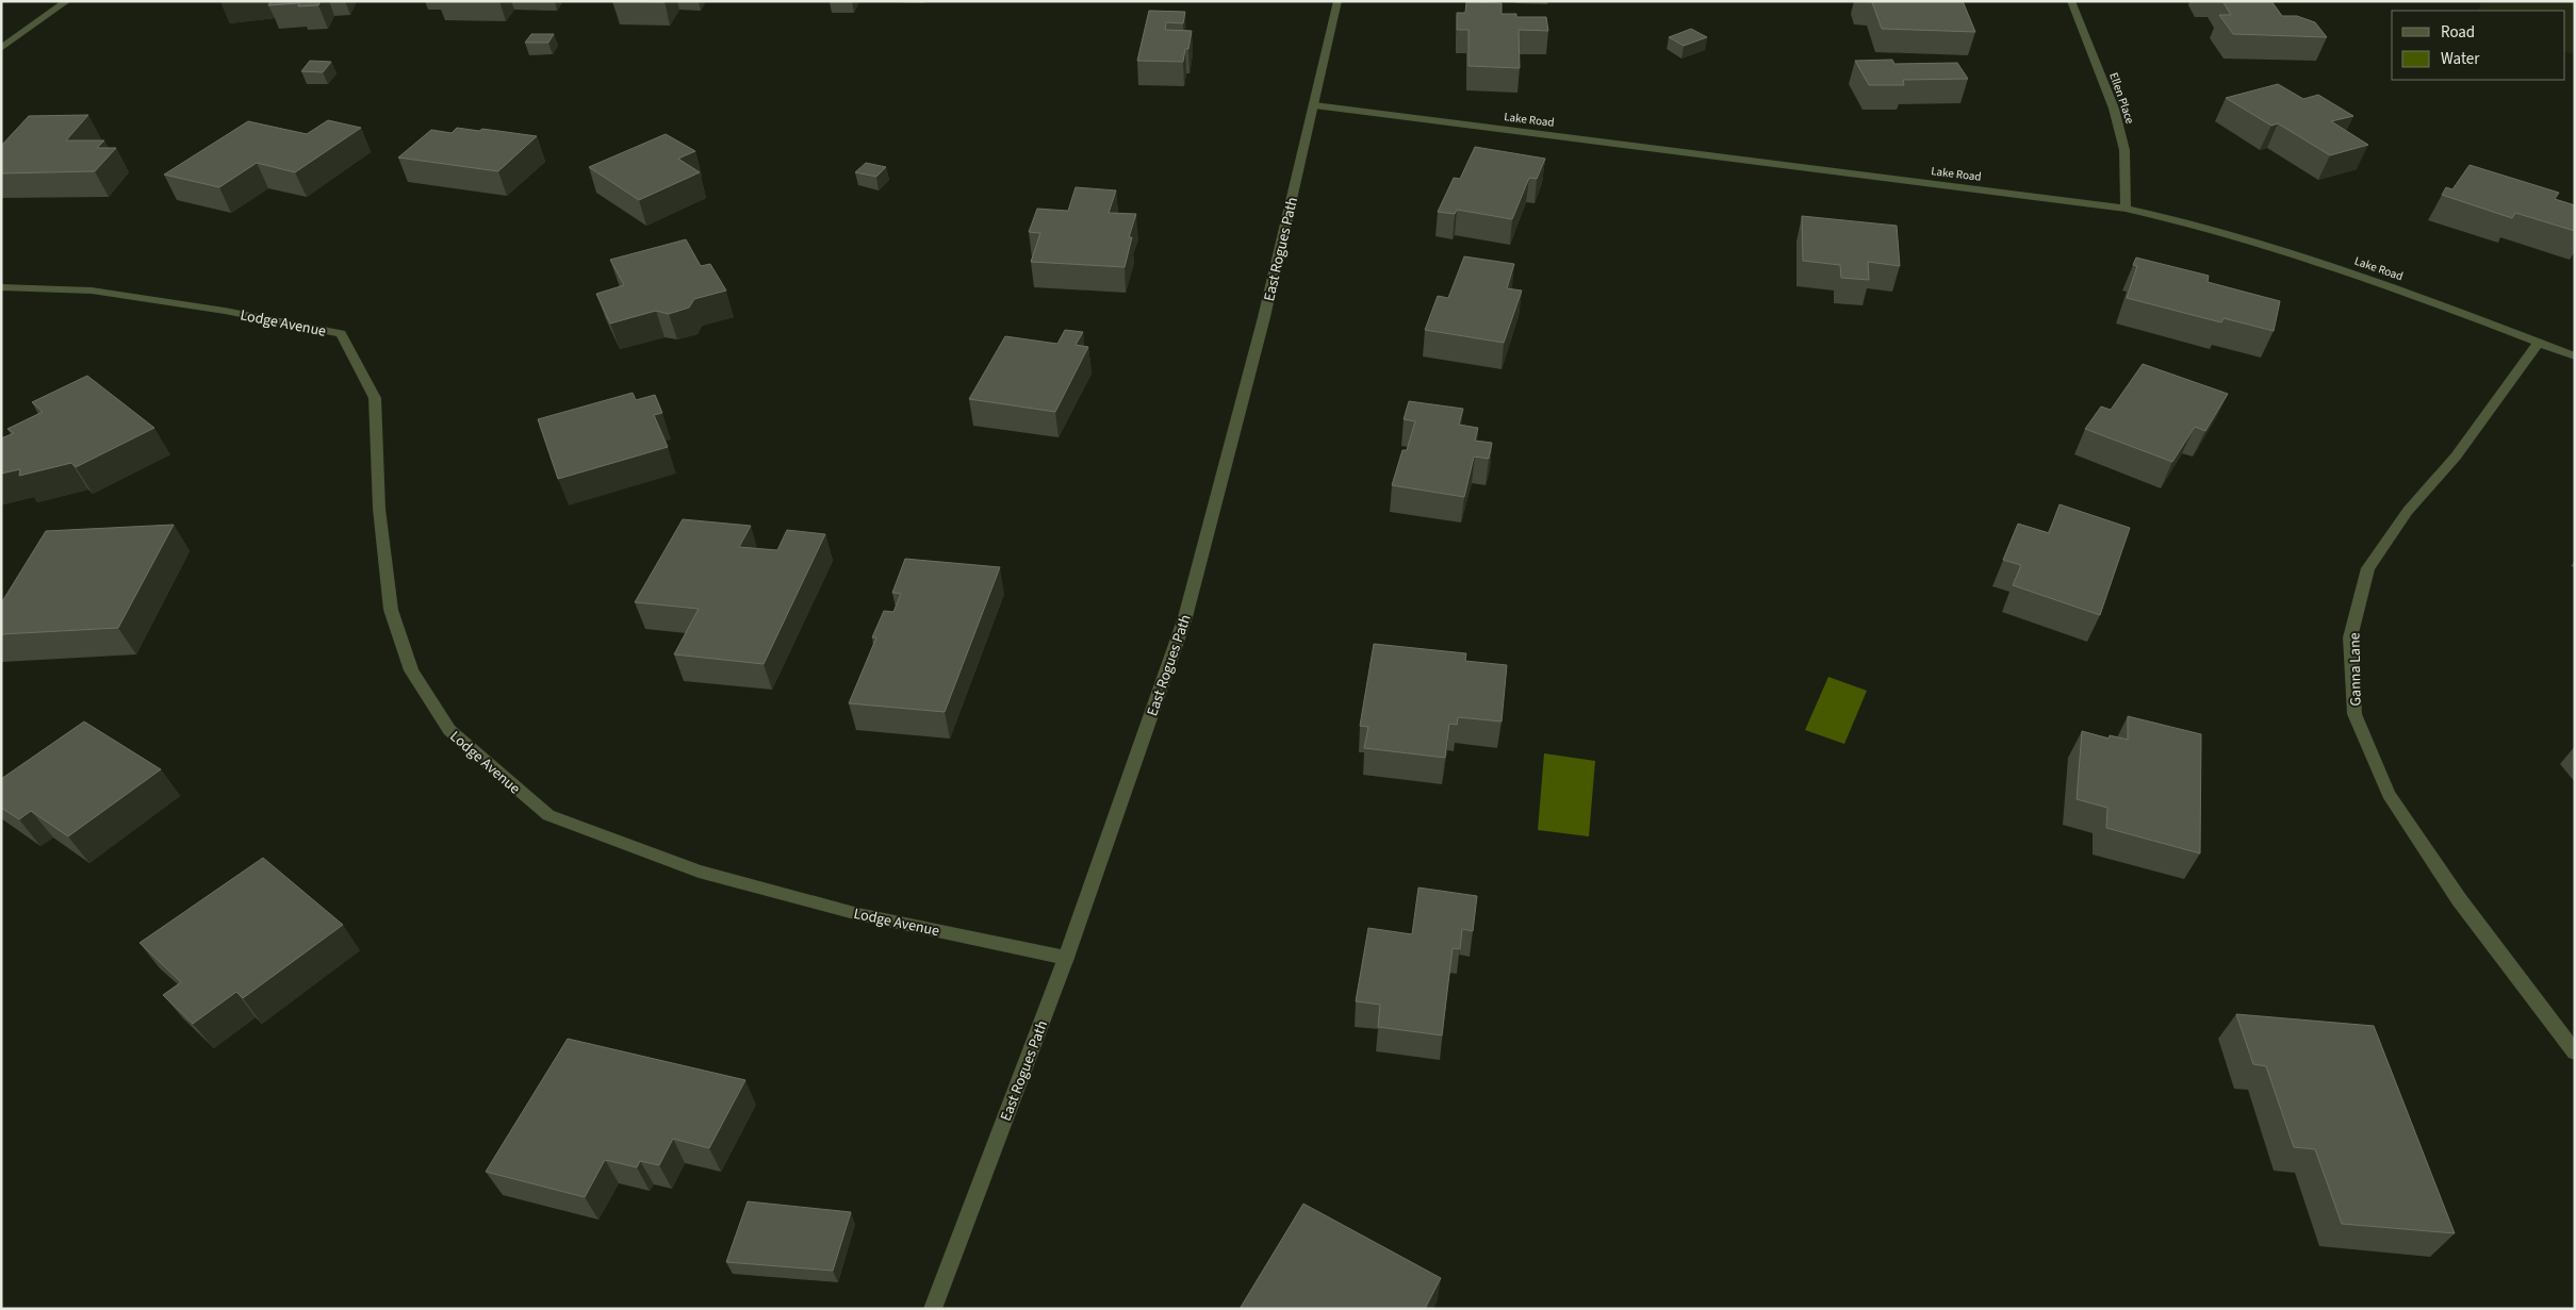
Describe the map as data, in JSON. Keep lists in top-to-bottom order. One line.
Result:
{"streets":{"street":["Ellen Place","Lake Road","East Rogues Path","Lodge Avenue","Ganna Lane"]},"crossings":[["Ellen Place","Lake Road"],["Lake Road","East Rogues Path"],["Lake Road","Ganna Lane"],["East Rogues Path","Lodge Avenue"]],"legend":["Road","Water"]}
